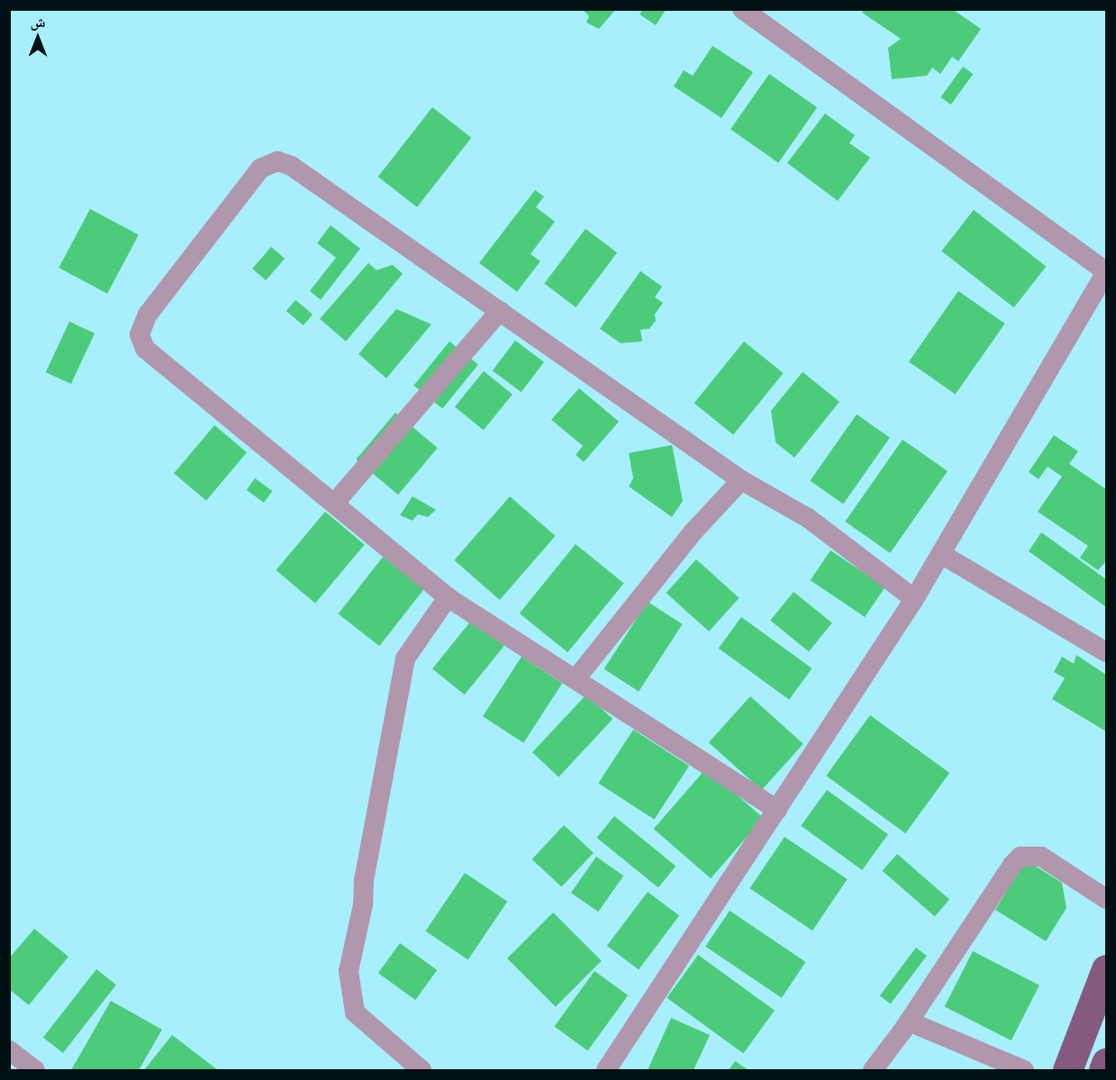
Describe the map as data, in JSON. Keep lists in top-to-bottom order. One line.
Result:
{"north":"top"}
